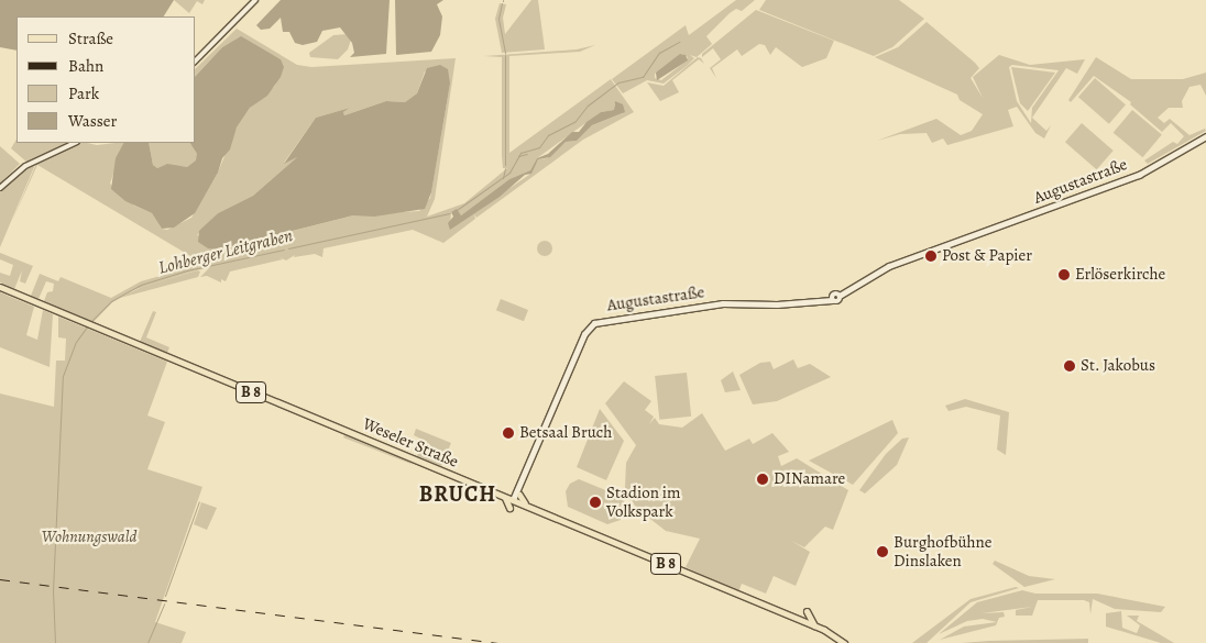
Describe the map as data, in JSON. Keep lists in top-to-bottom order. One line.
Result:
{"streets":{"main road":["Augustastraße","B 8","Weseler Straße"]},"crossings":[["Augustastraße","Weseler Straße"]],"districts":["BRUCH"],"water":["Lohberger Leitgraben"],"parks":["Wohnungswald"],"places":["Post & Papier","Erlöserkirche","St. Jakobus","Betsaal Bruch","DINamare","Stadion im Volkspark","Burghofbühne Dinslaken"],"legend":["Straße","Bahn","Park","Wasser"]}
